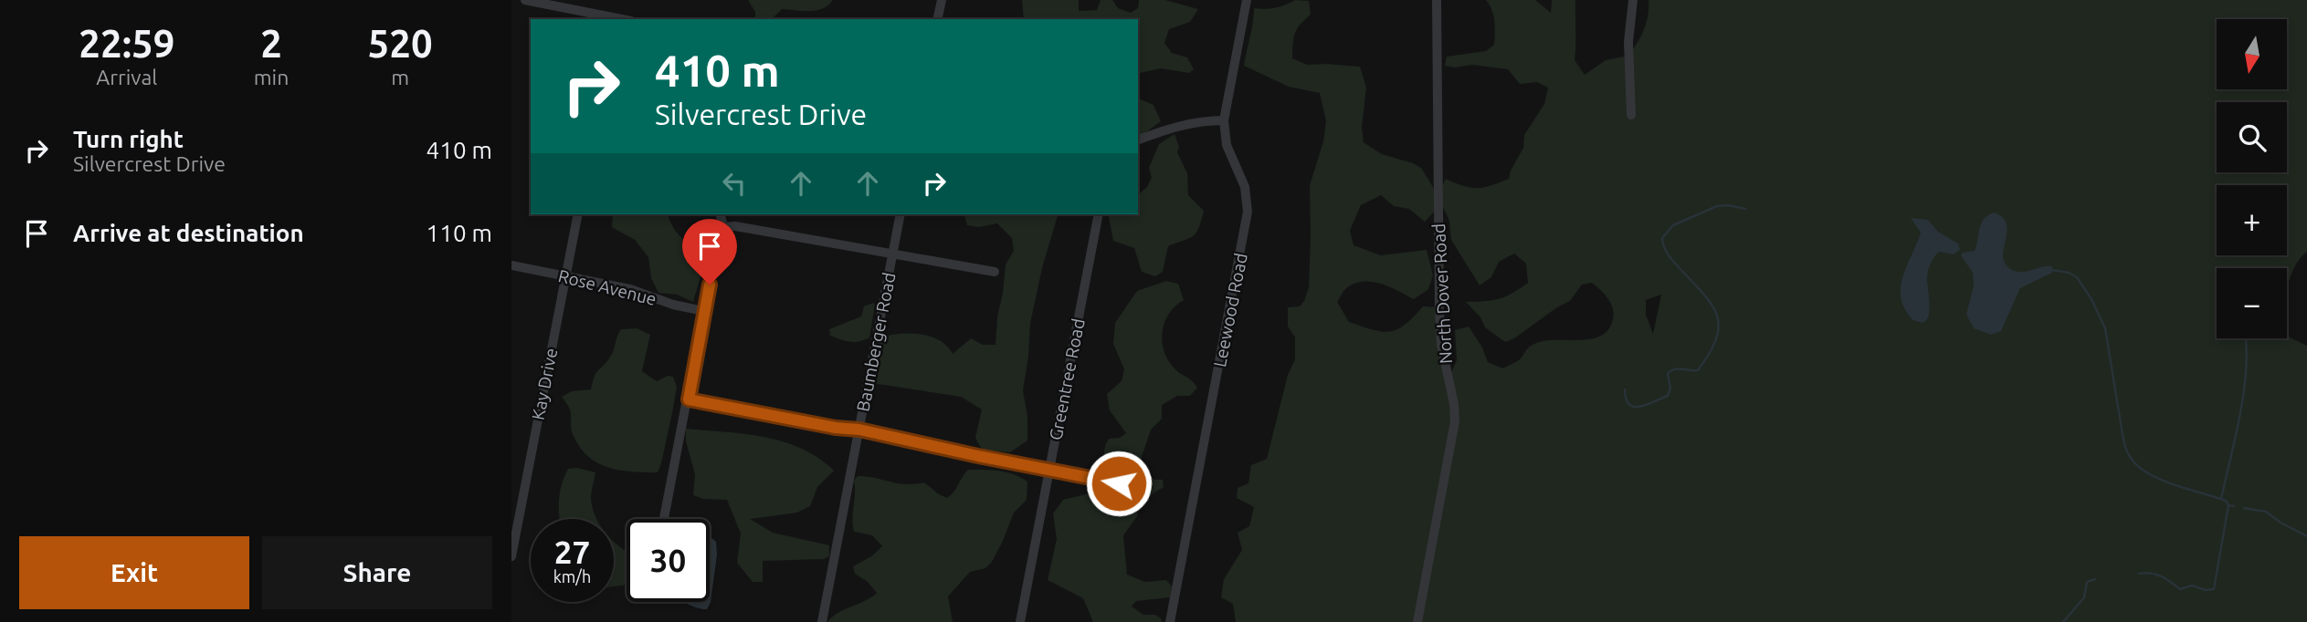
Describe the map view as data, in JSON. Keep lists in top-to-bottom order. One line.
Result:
{"streets":{"street":["Rose Avenue","North Dover Road","Leewood Road","Baumberger Road","Greentree Road","Kay Drive"]},"crossings":[["Rose Avenue","Kay Drive"]],"north":"bottom","page":{"eta":["22:59","Arrival","2","min","520","m"],"map_buttons":["+","−"],"turn":["410 m","Silvercrest Drive"],"list":[{"name":"Turn right","note":"Silvercrest Drive","value":"410 m"},{"name":"Arrive at destination","value":"110 m"}],"speed":"27 km/h","limit":"30","buttons":["Exit","Share"]}}
